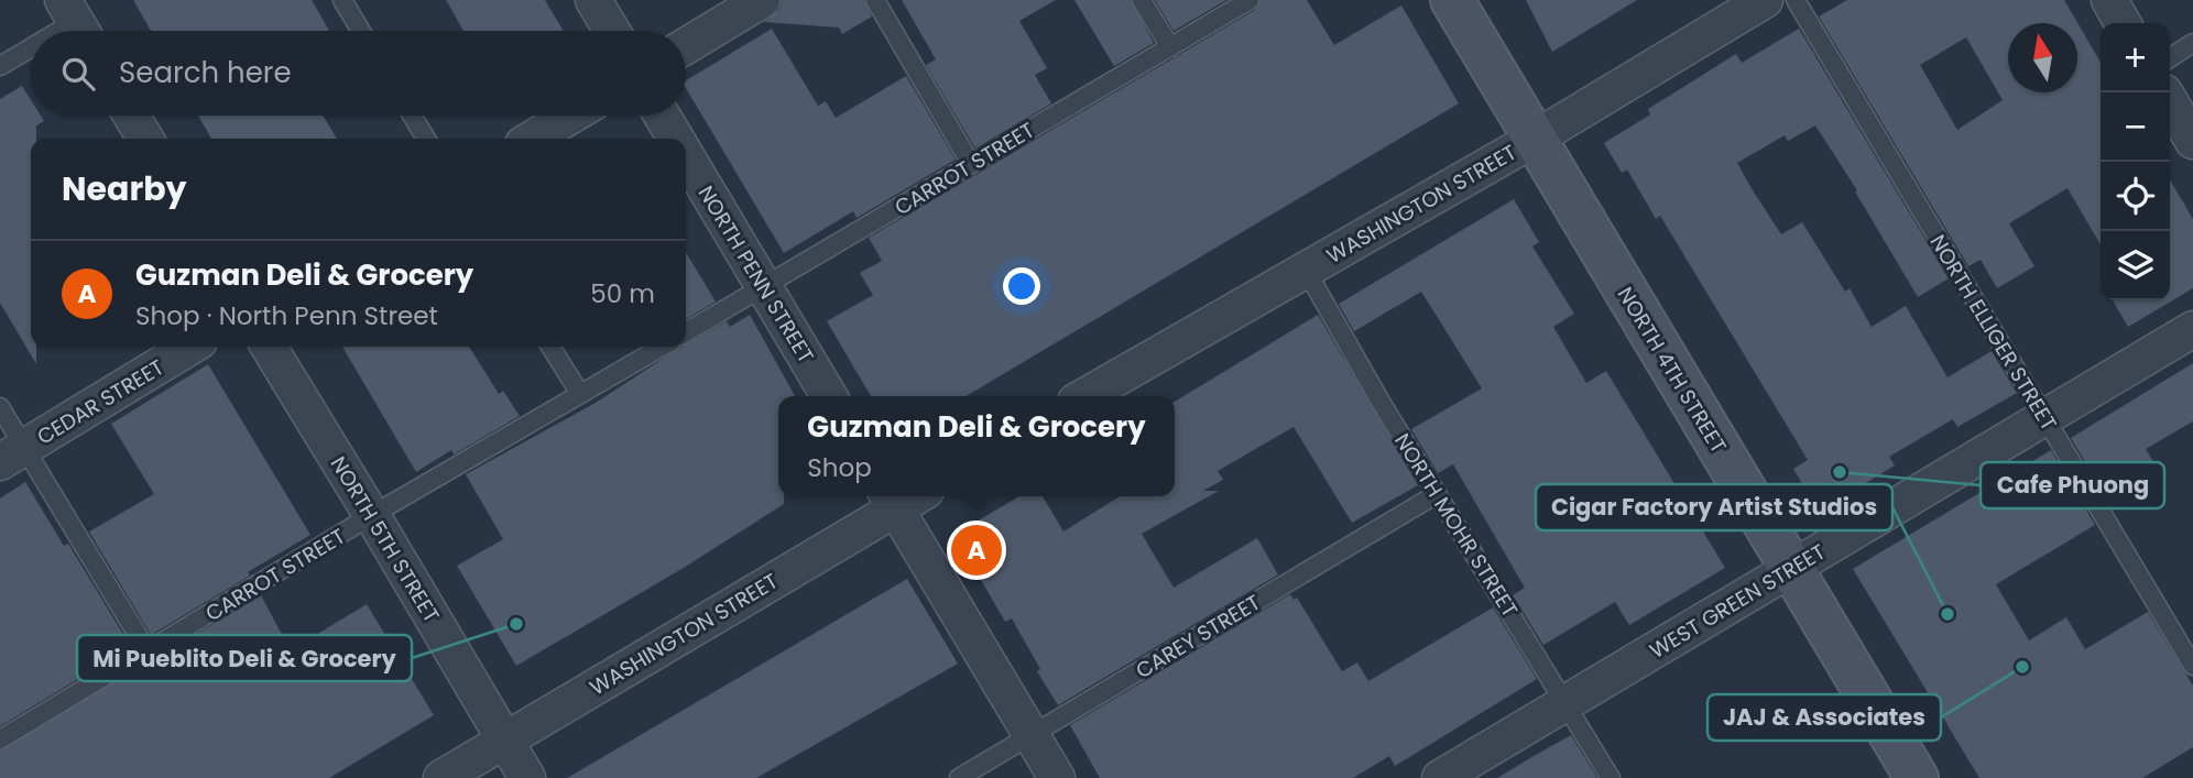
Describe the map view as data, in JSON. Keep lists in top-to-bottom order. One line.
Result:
{"streets":{"street":["WASHINGTON STREET","NORTH PENN STREET","NORTH 4TH STREET","CEDAR STREET","NORTH 5TH STREET","WEST GREEN STREET"],"lane":["CARROT STREET","NORTH ELLIGER STREET","NORTH MOHR STREET","CAREY STREET"]},"crossings":[["CARROT STREET","NORTH PENN STREET"],["CARROT STREET","NORTH 5TH STREET"],["WASHINGTON STREET","NORTH 4TH STREET"],["WASHINGTON STREET","NORTH MOHR STREET"],["WASHINGTON STREET","NORTH 5TH STREET"],["NORTH ELLIGER STREET","WEST GREEN STREET"],["NORTH 4TH STREET","WEST GREEN STREET"],["NORTH MOHR STREET","WEST GREEN STREET"],["NORTH MOHR STREET","CAREY STREET"]],"places":["Cafe Phuong","Cigar Factory Artist Studios","Mi Pueblito Deli & Grocery","JAJ & Associates"],"north":"top","page":{"map_buttons":["+","−"],"search":"Search here","heading":"Nearby","list":[{"mark":"A","name":"Guzman Deli & Grocery","note":"Shop · North Penn Street","value":"50 m"}],"popup":["Guzman Deli & Grocery","Shop"],"pins":"A"}}
